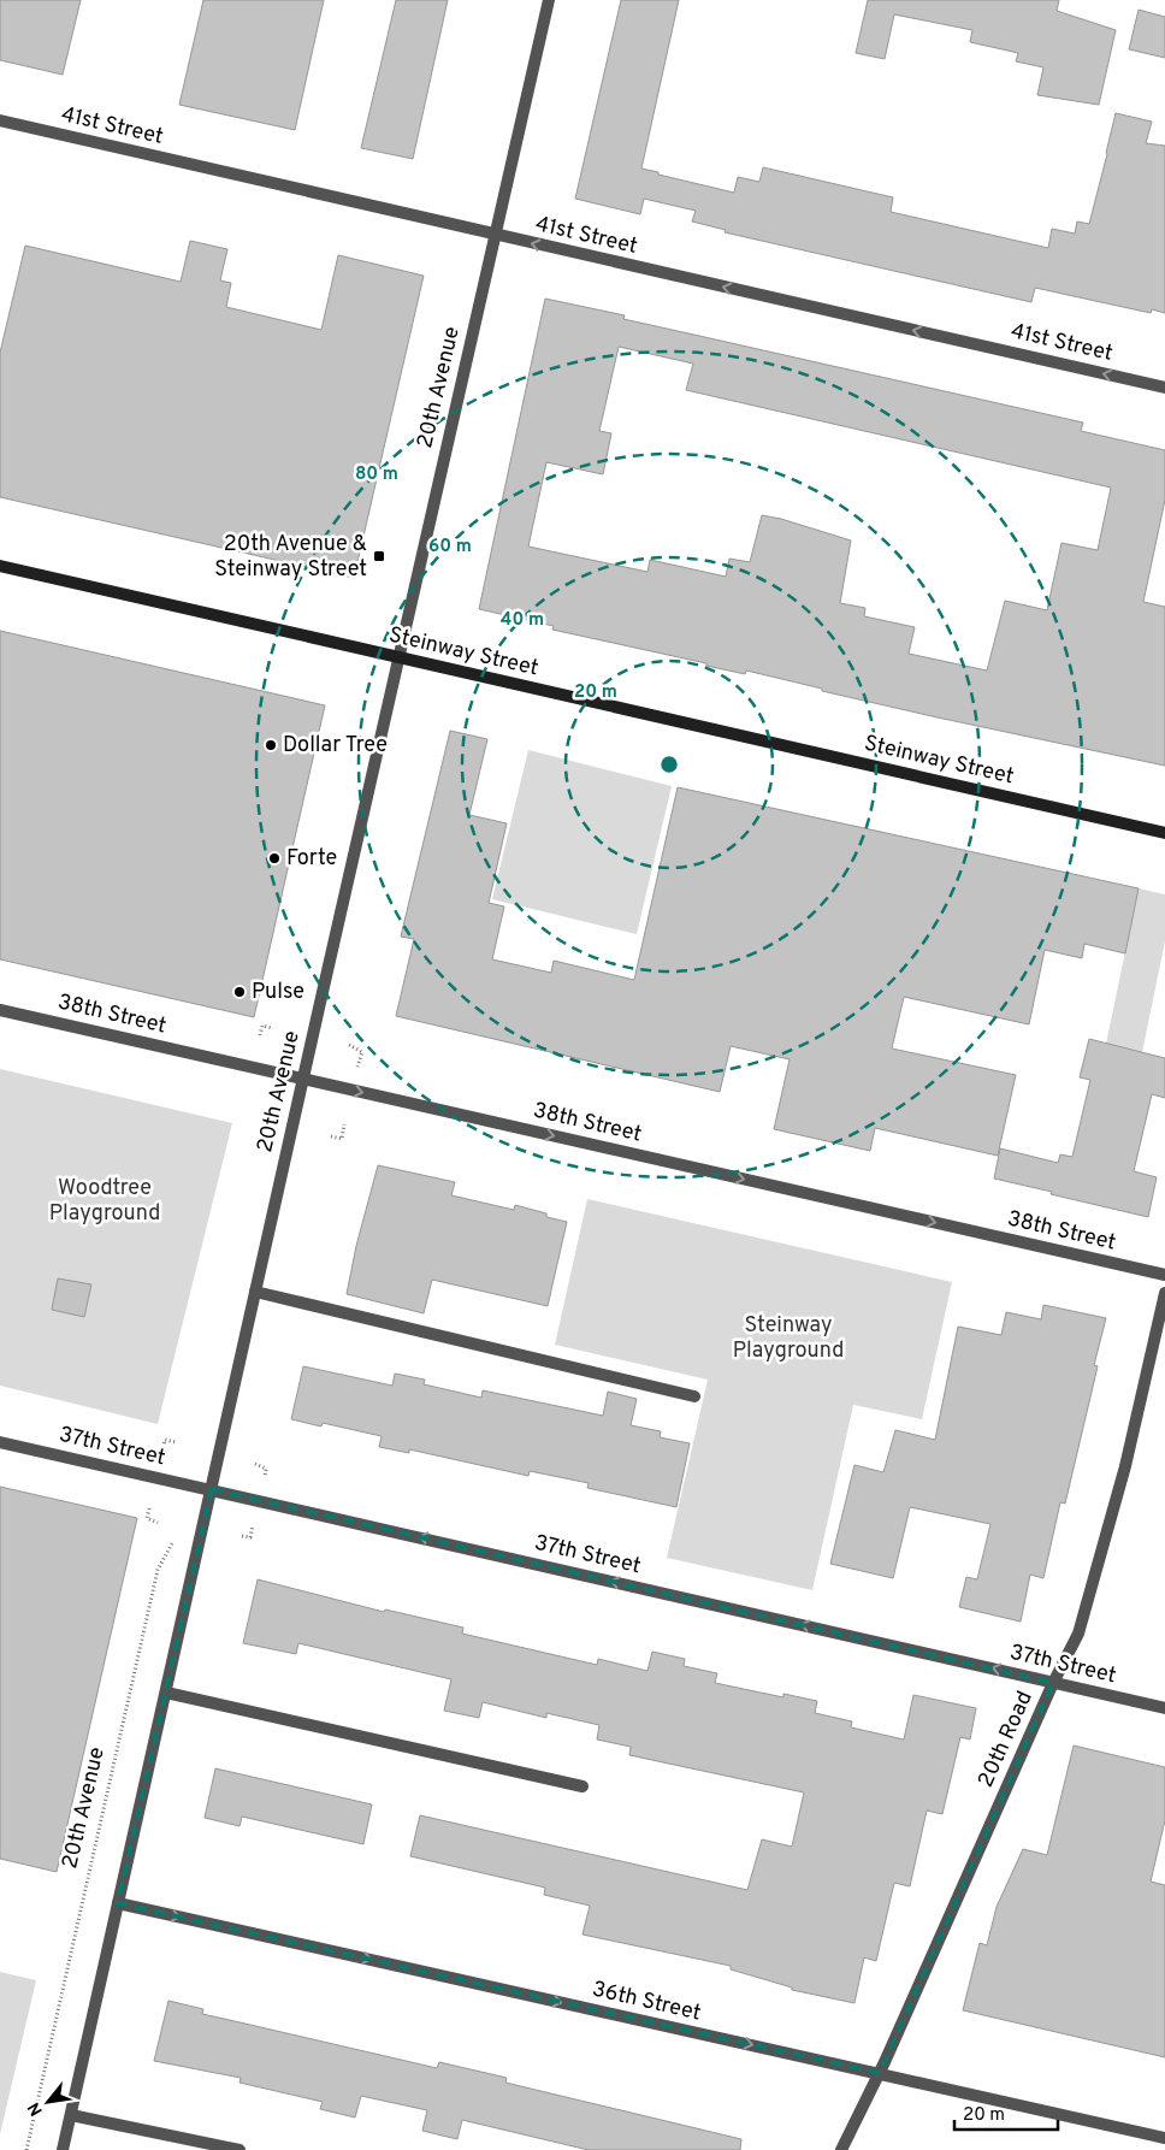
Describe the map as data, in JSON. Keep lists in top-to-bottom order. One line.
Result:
{"streets":{"street":["41st Street","20th Avenue","Steinway Street","38th Street","37th Street","20th Road","36th Street"]},"crossings":[["41st Street","20th Avenue"],["20th Avenue","Steinway Street"],["20th Avenue","38th Street"],["20th Avenue","37th Street"],["20th Avenue","36th Street"],["37th Street","20th Road"],["20th Road","36th Street"]],"one_way":["41st Street","38th Street","37th Street","36th Street"],"parks":["Woodtree Playground","Steinway Playground"],"places":{"transit":["20th Avenue & Steinway Street"],"other":["Dollar Tree","Forte","Pulse"]},"scale_bar":"20 m","north":"bottom left","rings":["80 m","60 m","40 m","20 m"]}
